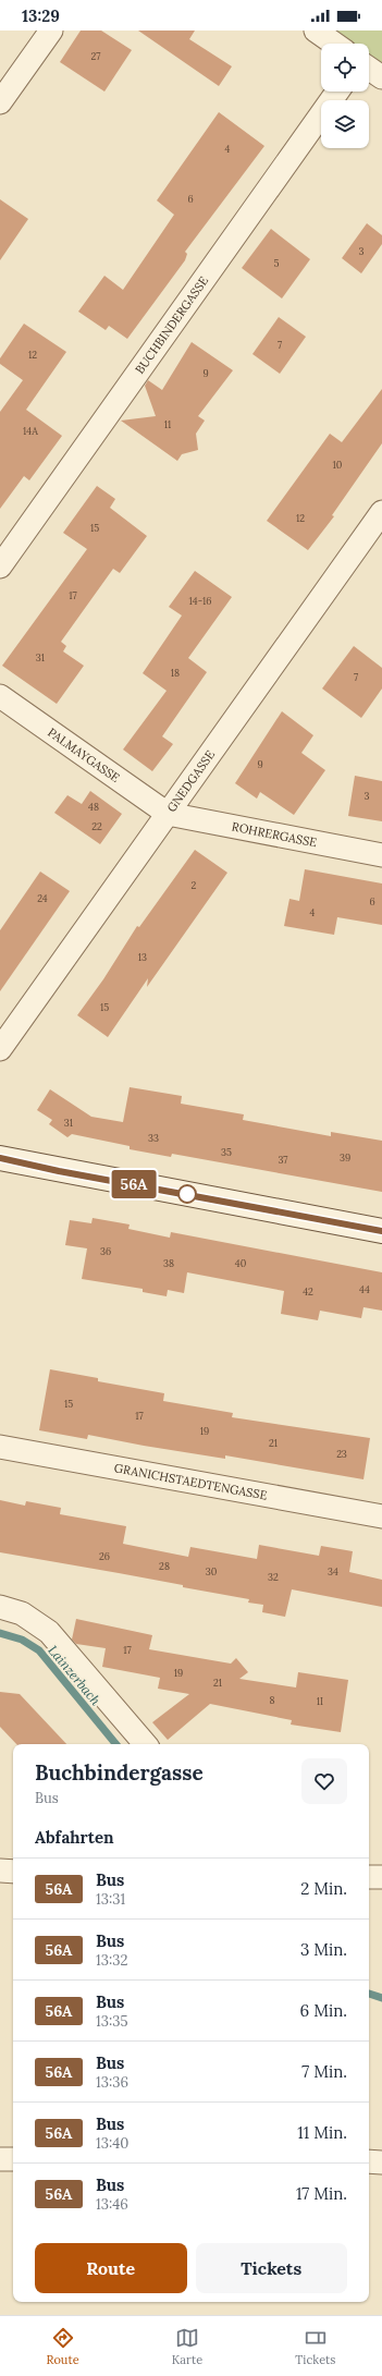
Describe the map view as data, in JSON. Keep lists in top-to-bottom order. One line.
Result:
{"streets":{"street":["BUCHBINDERGASSE","PALMAYGASSE","GNEDGASSE","ROHRERGASSE","GRANICHSTAEDTENGASSE"]},"crossings":[["PALMAYGASSE","GNEDGASSE"],["PALMAYGASSE","ROHRERGASSE"],["GNEDGASSE","ROHRERGASSE"]],"water":["Lainzerbach"],"lines":["bus line 56A"],"house_numbers":["27","4","6","3","5","7","12","9","11","14A","10","12","15","17","14-16","31","18","7","9","3","48","22","2","24","6","4","13","15","31","33","35","39","37","36","38","40","44","42","15","17","19","21","23","26","28","30","34","32","17","19","21","8","1I"],"page":{"status":"13:29","on_map":"56A","heading":[["Buchbindergasse","Bus"],"Abfahrten"],"list":[{"mark":"56A","name":"Bus","note":"13:31","value":"2 Min."},{"mark":"56A","name":"Bus","note":"13:32","value":"3 Min."},{"mark":"56A","name":"Bus","note":"13:35","value":"6 Min."},{"mark":"56A","name":"Bus","note":"13:36","value":"7 Min."},{"mark":"56A","name":"Bus","note":"13:40","value":"11 Min."},{"mark":"56A","name":"Bus","note":"13:46","value":"17 Min."}],"buttons":["Route","Tickets"],"tabs":["Route","Karte","Tickets"]}}
